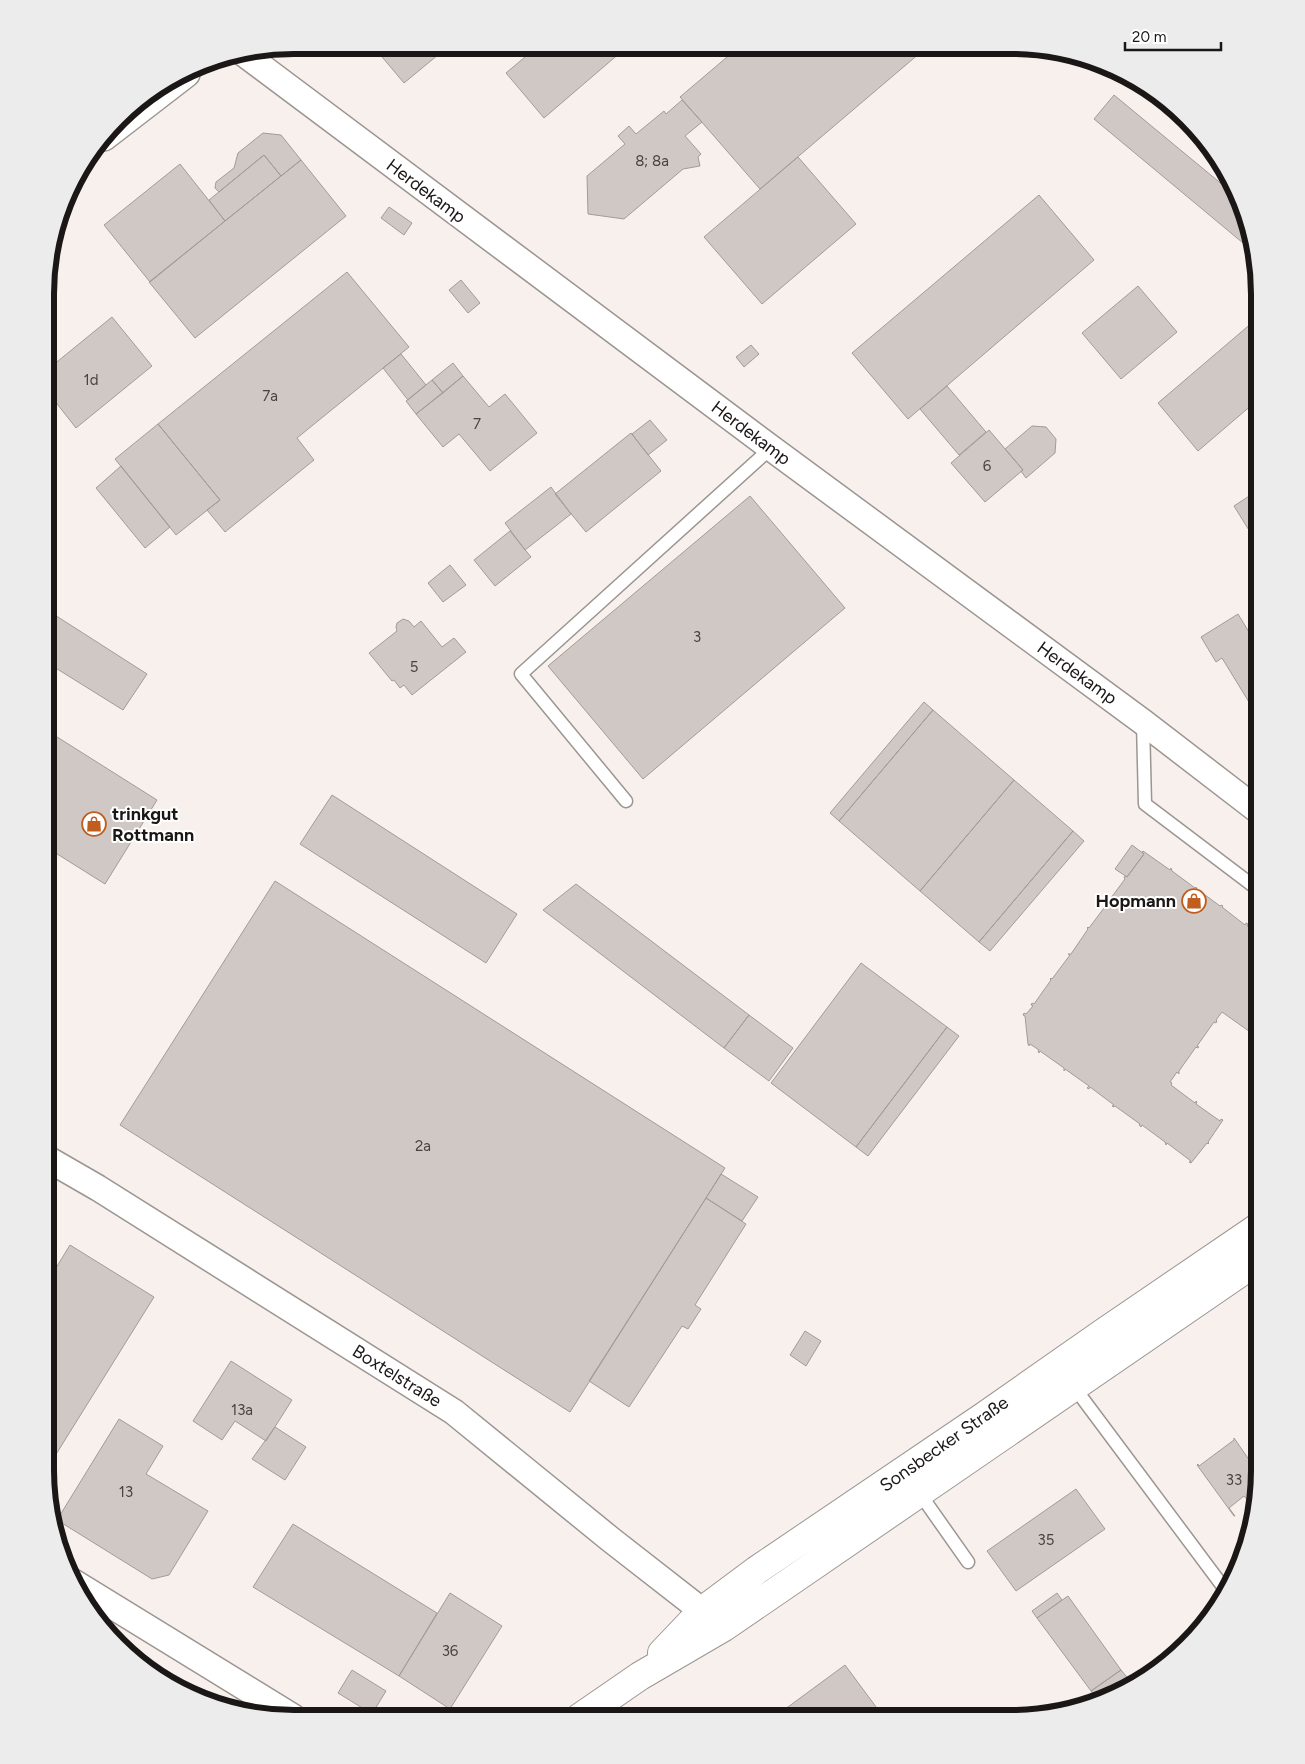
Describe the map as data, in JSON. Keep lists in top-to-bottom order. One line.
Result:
{"streets":{"street":["Herdekamp","Boxtelstraße","Sonsbecker Straße"]},"crossings":[["Boxtelstraße","Sonsbecker Straße"]],"places":{"shop":["trinkgut Rottmann","Hopmann"]},"house_numbers":["8; 8a","1d","7a","7","6","3","5","2a","13a","33","13","35","36"],"scale_bar":"20 m"}
